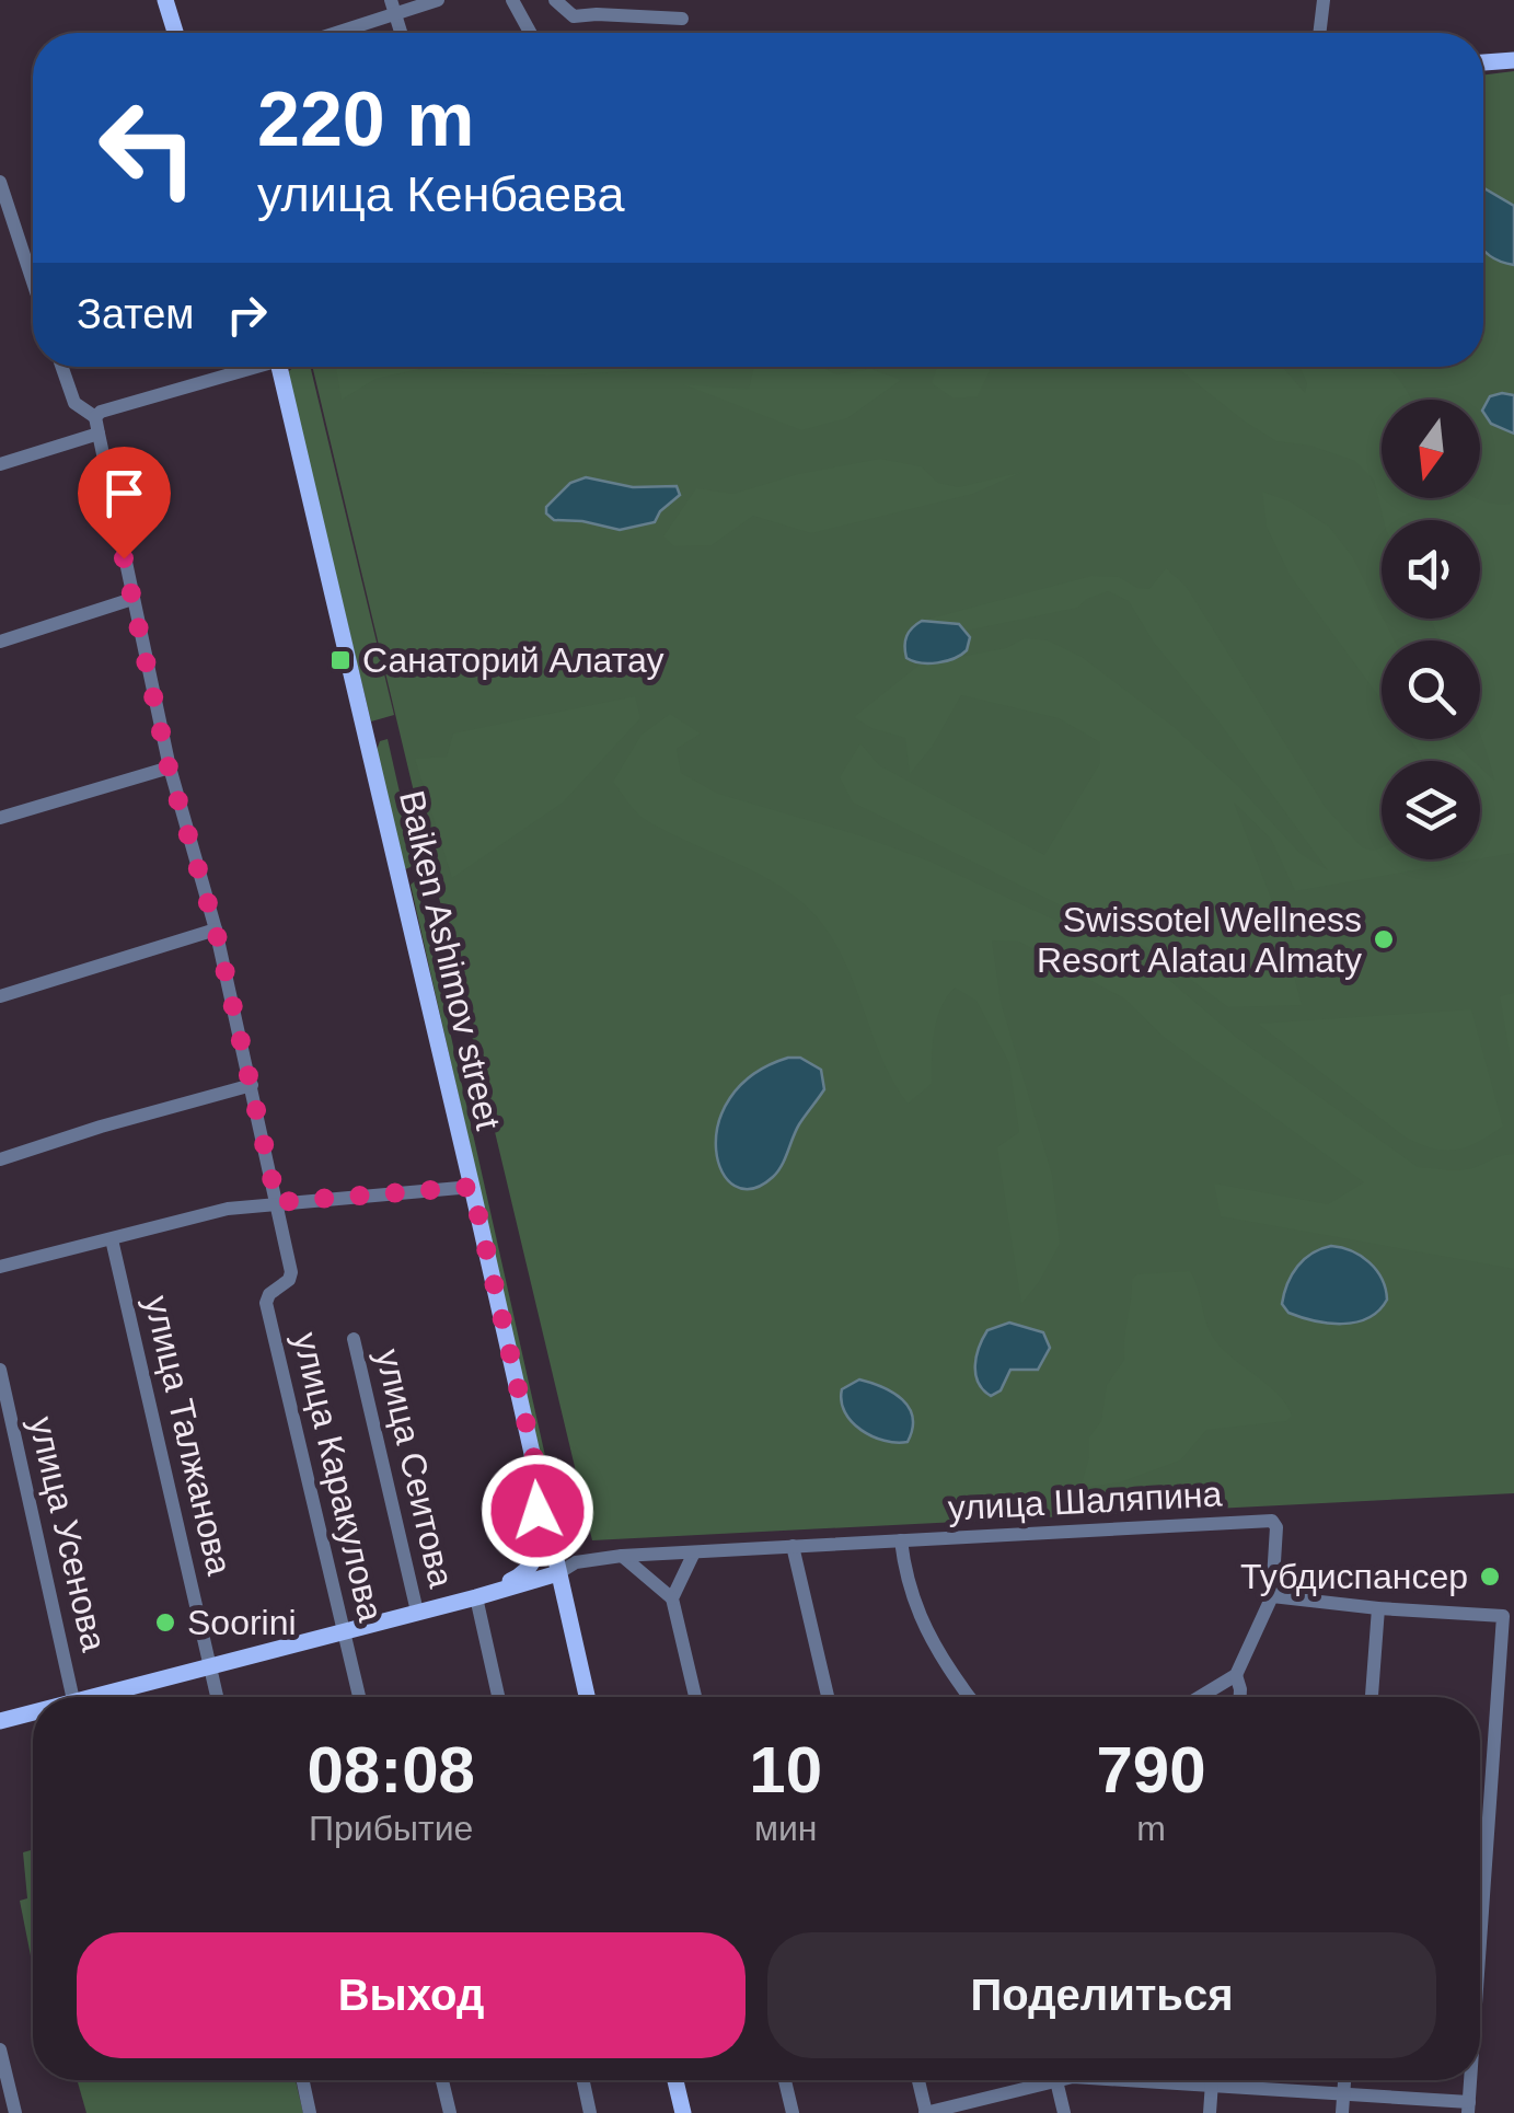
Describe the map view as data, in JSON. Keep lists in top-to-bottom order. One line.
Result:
{"streets":{"main road":["Baiken Ashimov street"],"street":["улица Талжанова","улица Сеитова","улица Каракулова","улица Шаляпина","улица Усенова"]},"crossings":[["Baiken Ashimov street","улица Шаляпина"]],"places":{"transit":["Санаторий Алатау"],"other":["Swissotel Wellness Resort Alatau Almaty","Тубдиспансер","Soorini"]},"north":"bottom","page":{"turn":["220 m","улица Кенбаева"],"then":"Затем","eta":["08:08","Прибытие","10","мин","790","m"],"buttons":["Выход","Поделиться"]}}
